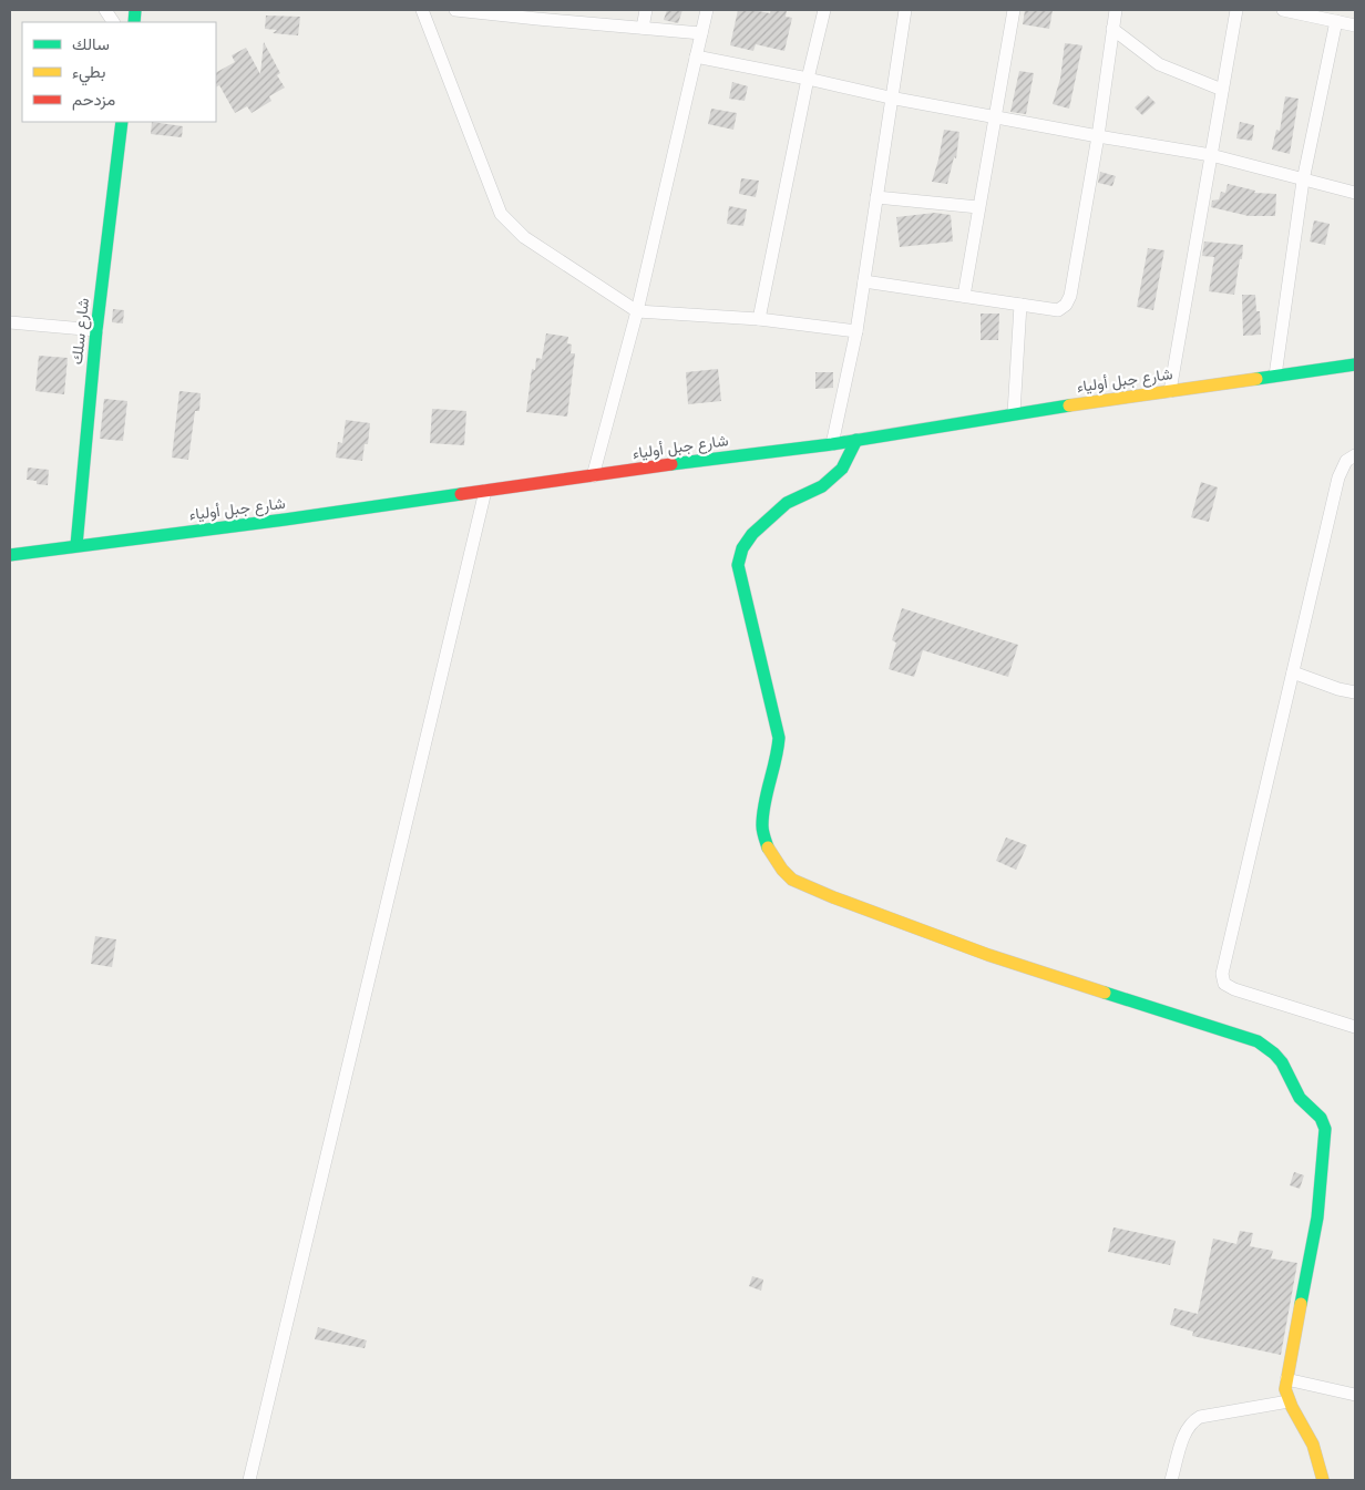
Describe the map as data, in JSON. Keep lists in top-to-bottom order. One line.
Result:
{"streets":{"main road":["شارع سلك","شارع جبل أولياء"]},"crossings":[["شارع سلك","شارع جبل أولياء"]],"legend":["سالك","بطيء","مزدحم"]}
